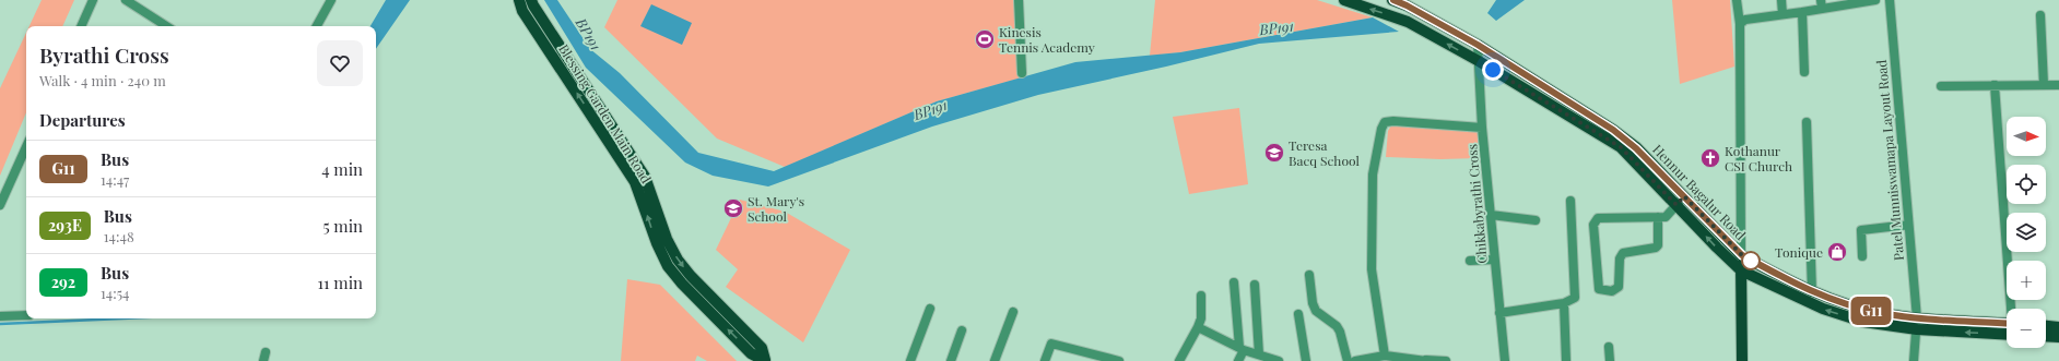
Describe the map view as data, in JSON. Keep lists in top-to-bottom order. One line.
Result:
{"streets":{"main road":["Blessing Garden Main Road","Hennur Bagalur Road"],"street":["Patel Munniswamapa Layout Road","Chikkabyrathi Cross"]},"crossings":[["Patel Munniswamapa Layout Road","Hennur Bagalur Road"],["Hennur Bagalur Road","Chikkabyrathi Cross"]],"water":["BP191"],"places":{"sports":["Kinesis Tennis Academy"],"school or university":["Teresa Bacq School","St. Mary's School"],"church":["Kothanur CSI Church"],"shop":["Tonique"]},"lines":["bus line G11"],"north":"right","page":{"on_map":"G11","heading":[["Byrathi Cross","Walk · 4 min · 240 m"],"Departures"],"map_buttons":["+","−"],"list":[{"mark":"G11","name":"Bus","note":"14:47","value":"4 min"},{"mark":"293E","name":"Bus","note":"14:48","value":"5 min"},{"mark":"292","name":"Bus","note":"14:54","value":"11 min"}]}}
